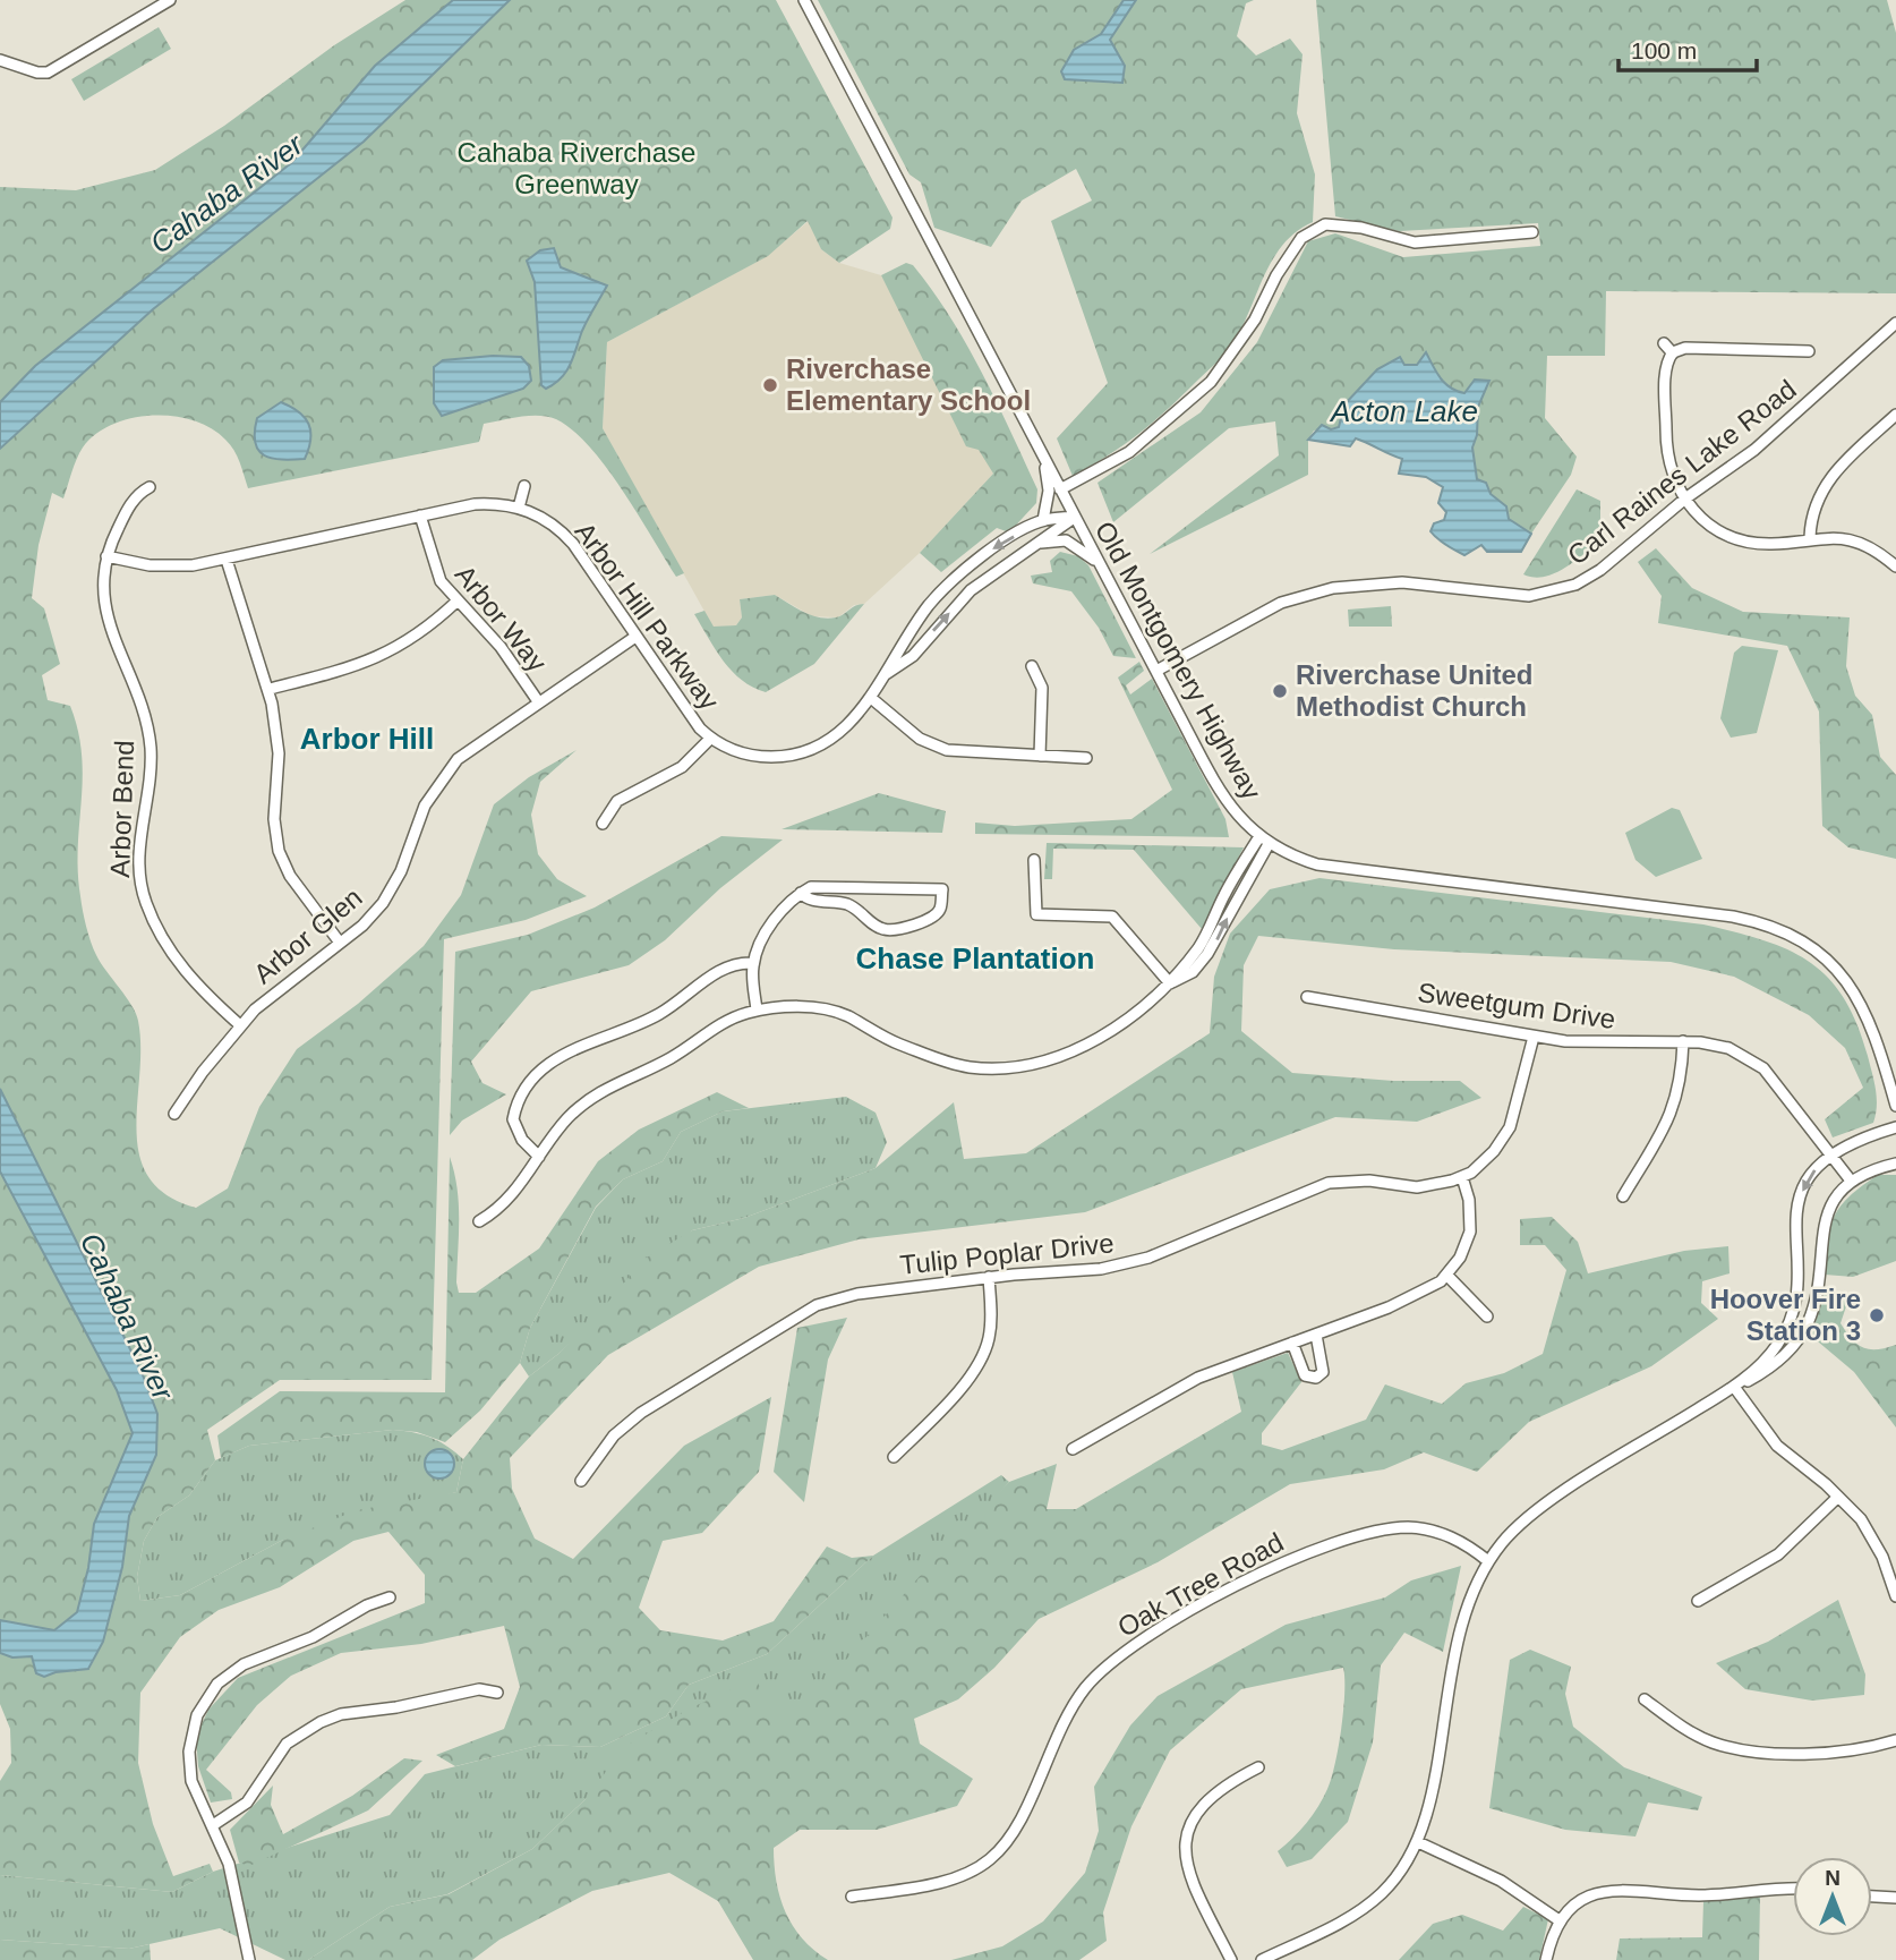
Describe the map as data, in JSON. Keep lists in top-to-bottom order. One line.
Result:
{"streets":{"street":["Carl Raines Lake Road","Arbor Hill Parkway","Arbor Way","Old Montgomery Highway","Arbor Bend","Arbor Glen","Sweetgum Drive","Tulip Poplar Drive","Oak Tree Road"]},"crossings":[["Carl Raines Lake Road","Old Montgomery Highway"],["Arbor Hill Parkway","Arbor Way"],["Arbor Hill Parkway","Old Montgomery Highway"],["Arbor Hill Parkway","Arbor Bend"],["Arbor Hill Parkway","Arbor Glen"],["Arbor Way","Arbor Glen"],["Arbor Bend","Arbor Glen"],["Sweetgum Drive","Tulip Poplar Drive"]],"districts":["Arbor Hill","Chase Plantation"],"water":["Cahaba River","Acton Lake"],"parks":["Cahaba Riverchase Greenway"],"places":["Riverchase Elementary School","Riverchase United Methodist Church","Hoover Fire Station 3"],"scale_bar":"100 m","north":"top"}
